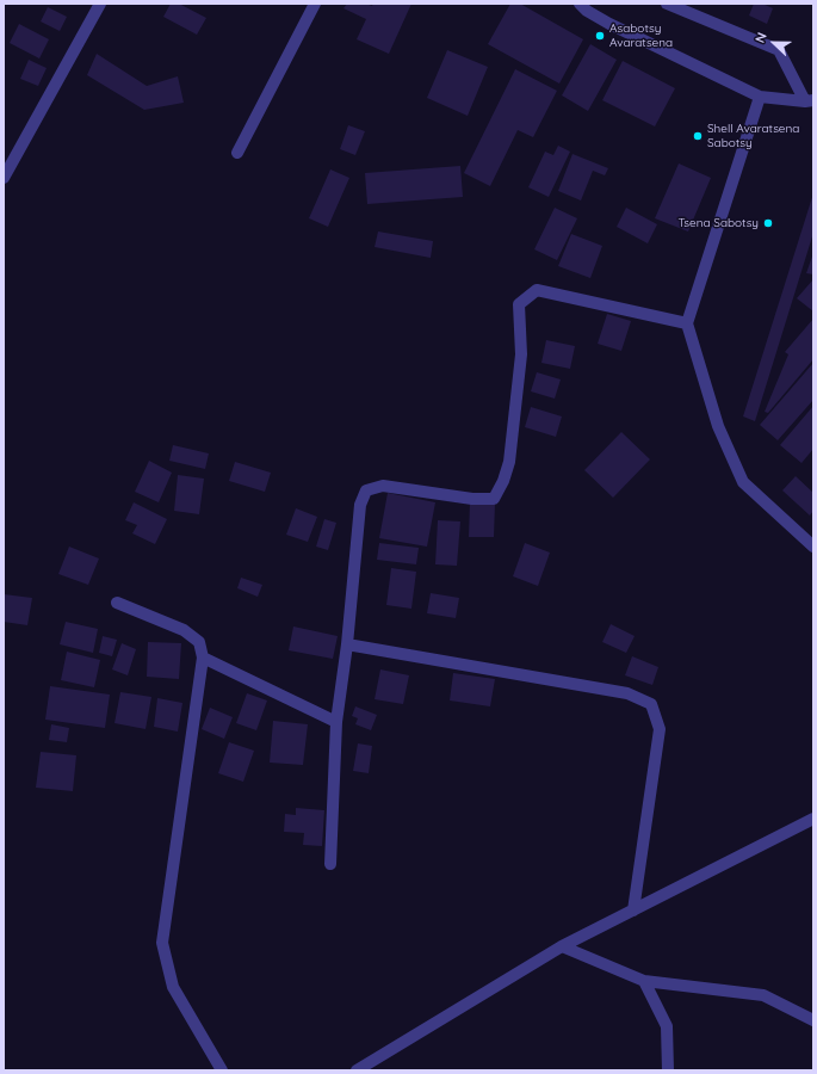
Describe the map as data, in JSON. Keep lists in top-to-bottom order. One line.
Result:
{"places":["Asabotsy Avaratsena","Shell Avaratsena Sabotsy","Tsena Sabotsy"],"north":"left"}
